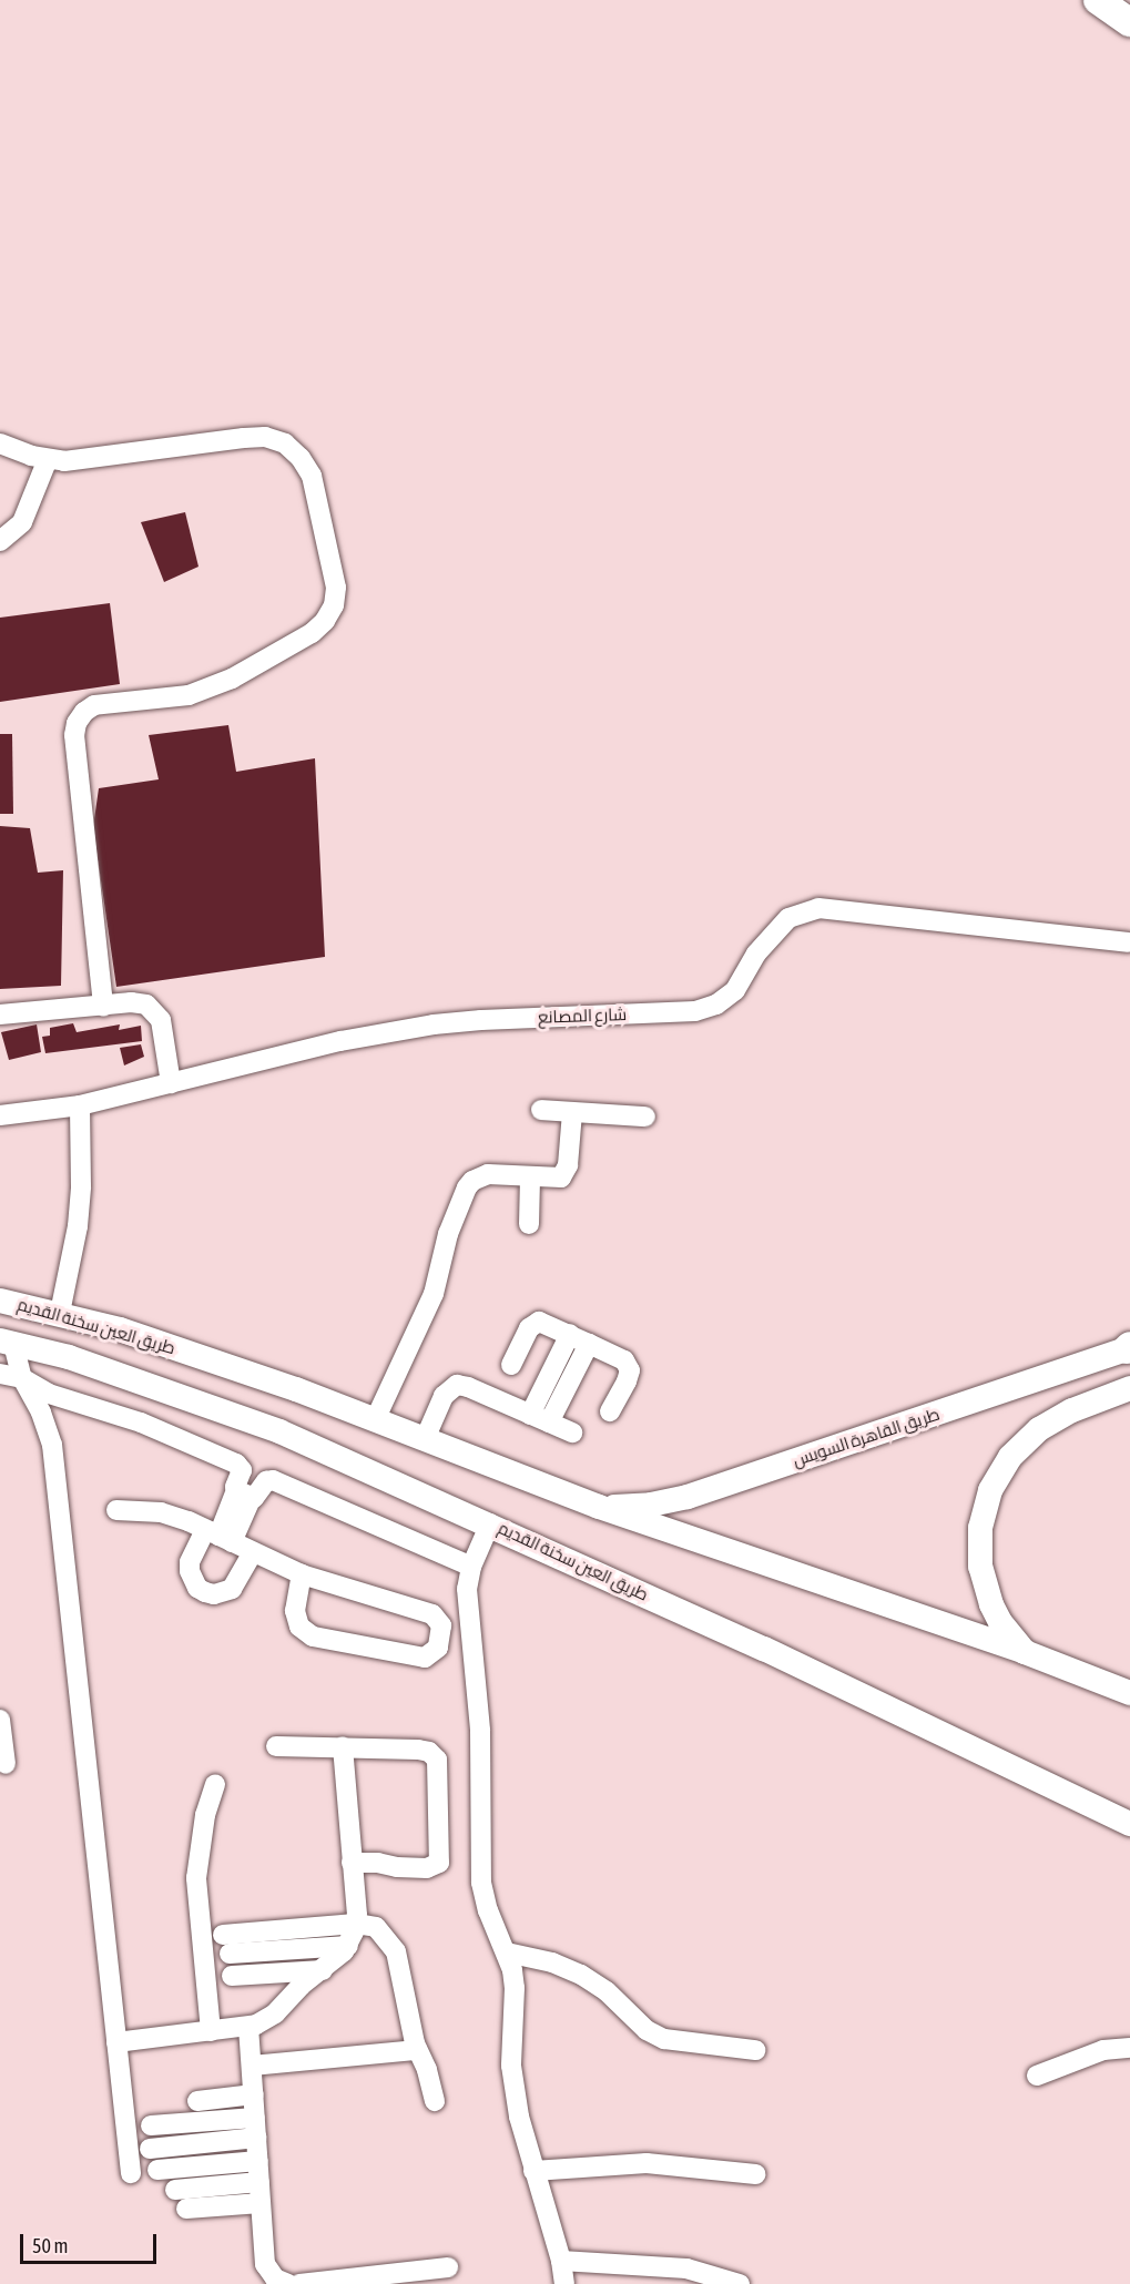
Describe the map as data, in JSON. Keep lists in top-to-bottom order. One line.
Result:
{"streets":{"main road":["طريق العين سخنة القديم","طريق القاهرة السويس"],"street":["شارع المصانع"]},"crossings":[["طريق العين سخنة القديم","طريق القاهرة السويس"]],"scale_bar":"50 m"}
